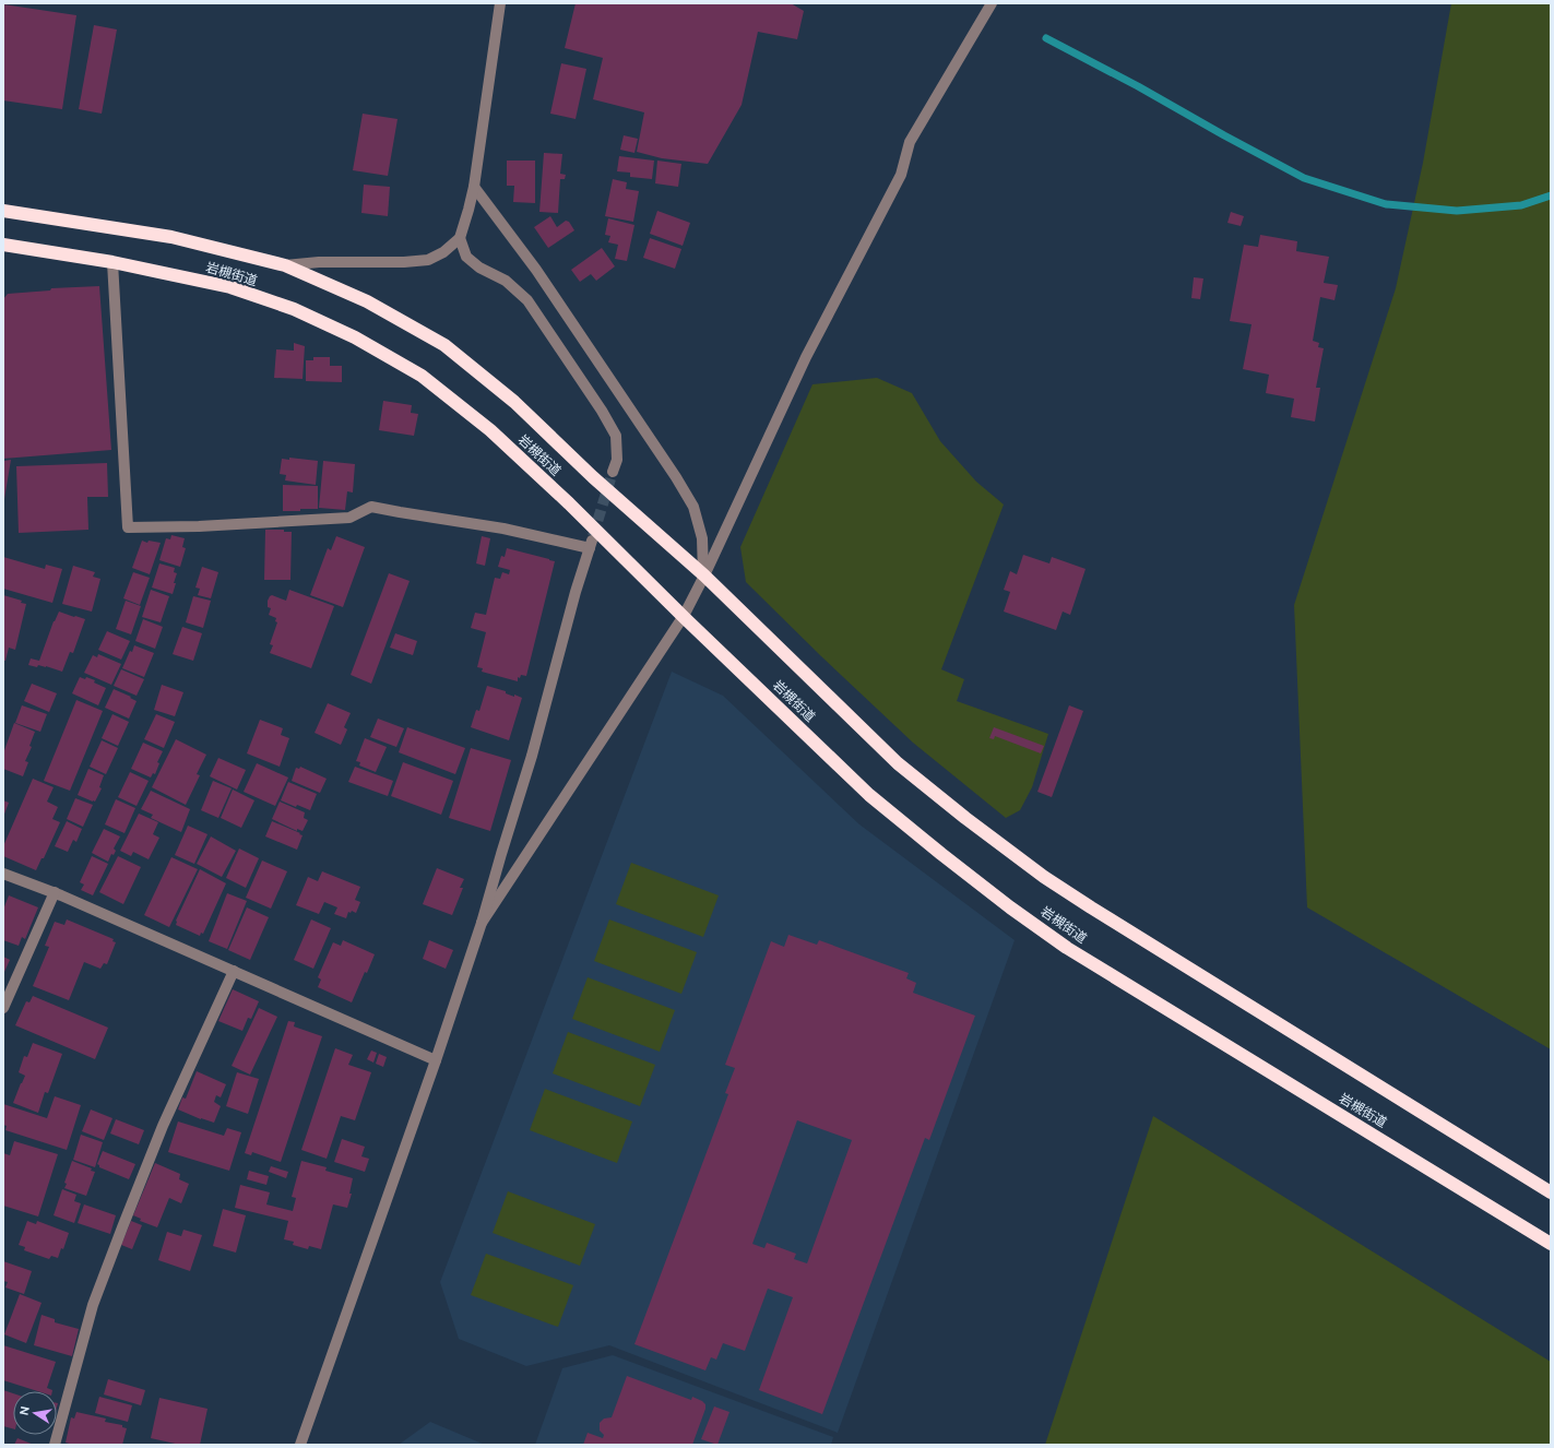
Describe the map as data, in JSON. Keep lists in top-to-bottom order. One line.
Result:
{"streets":{"highway":["岩槻街道"]},"north":"left"}
